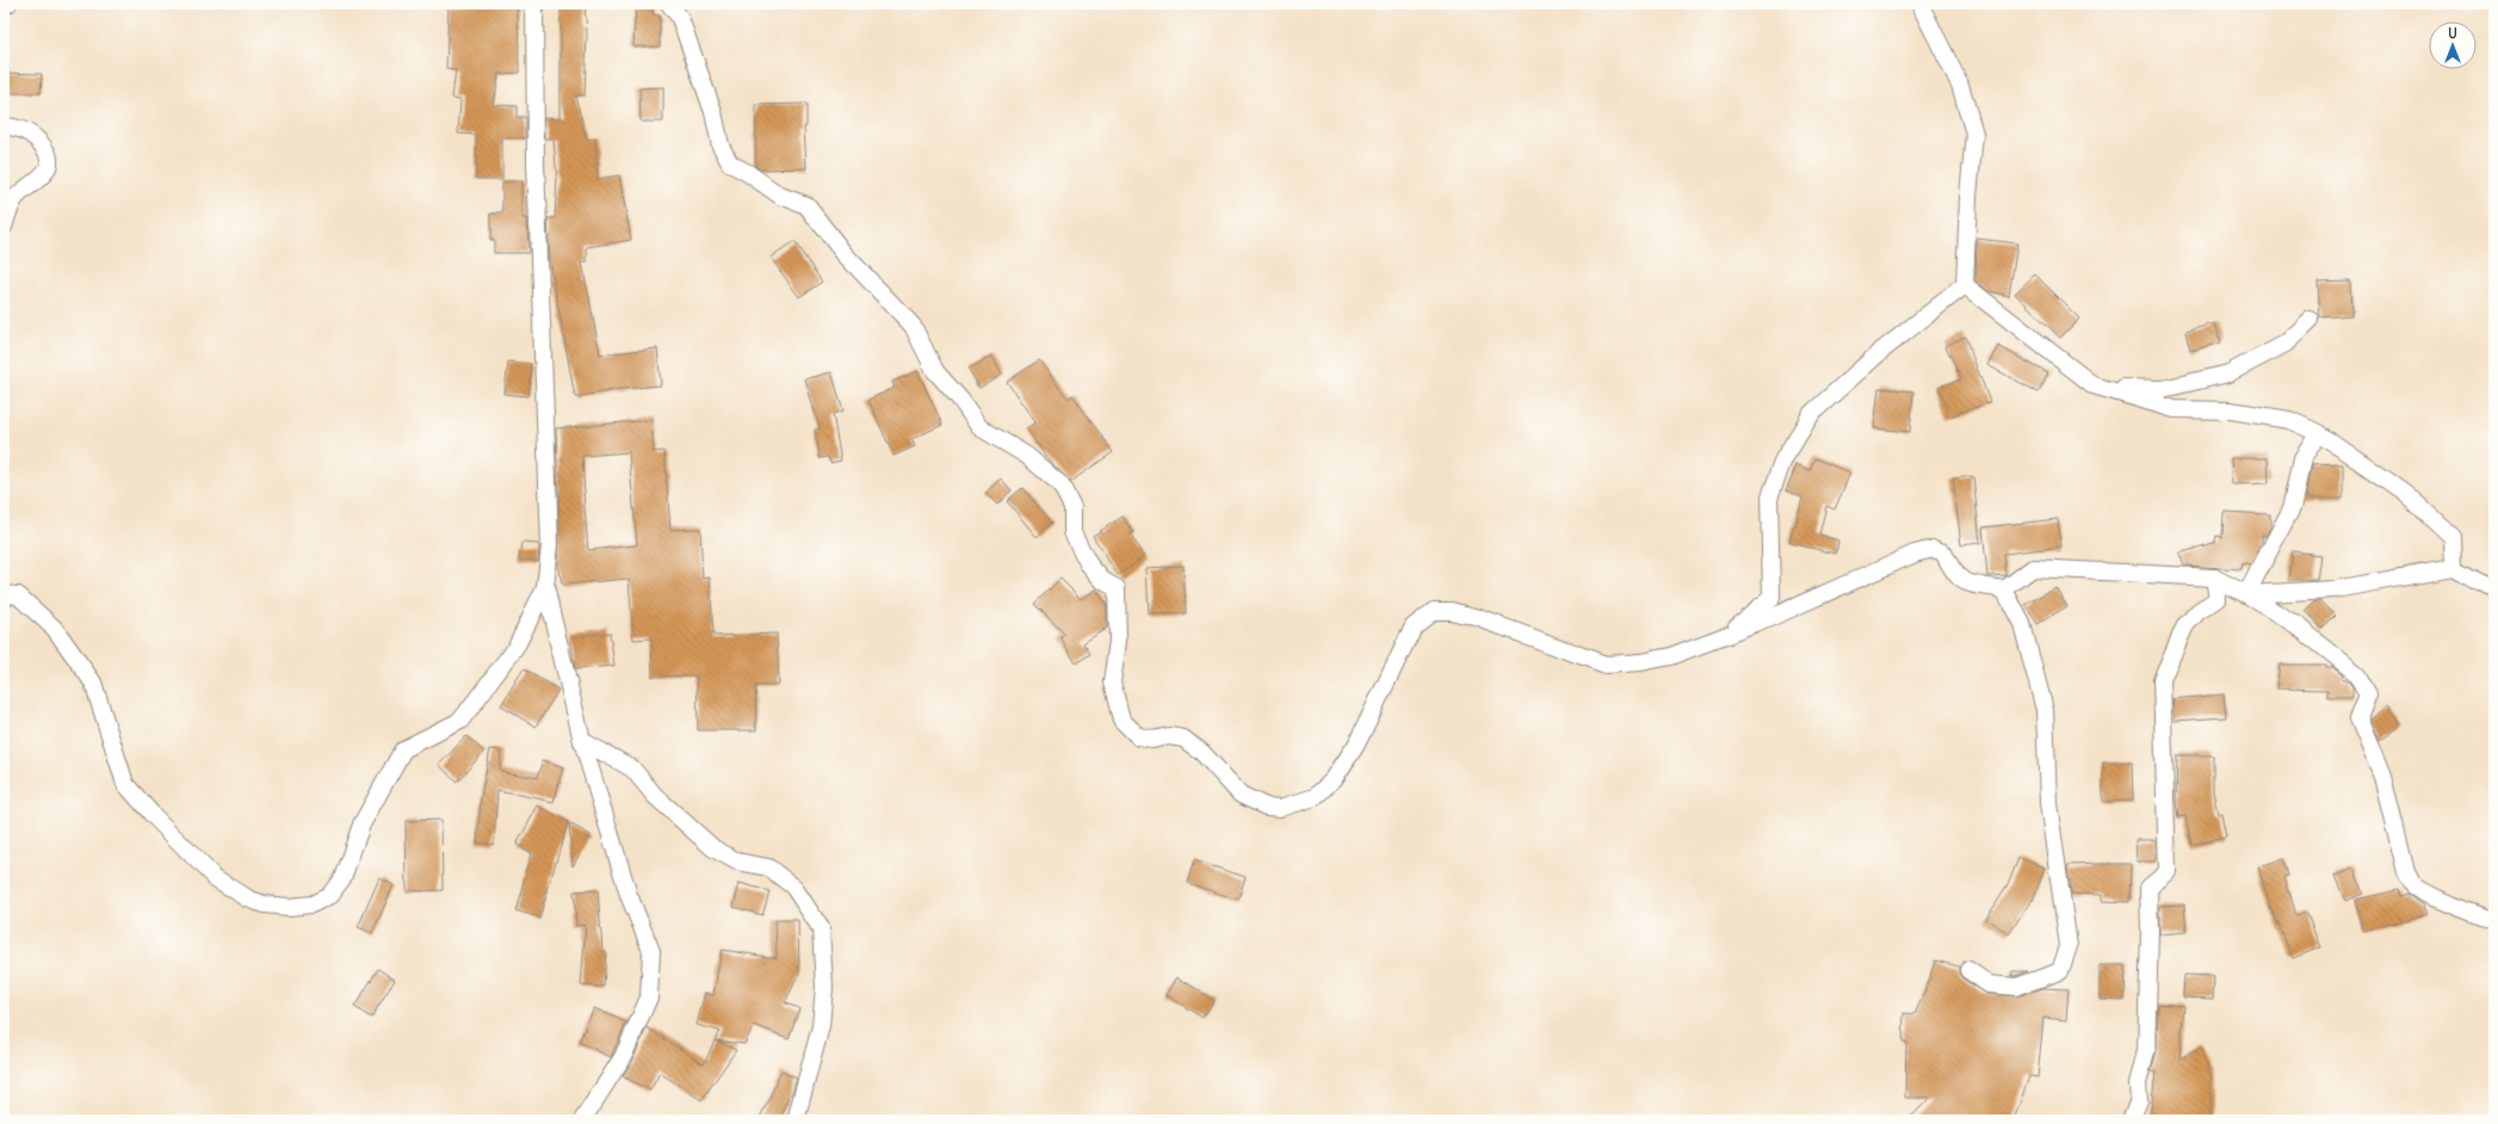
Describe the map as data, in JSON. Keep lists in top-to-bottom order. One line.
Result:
{"north":"top"}
